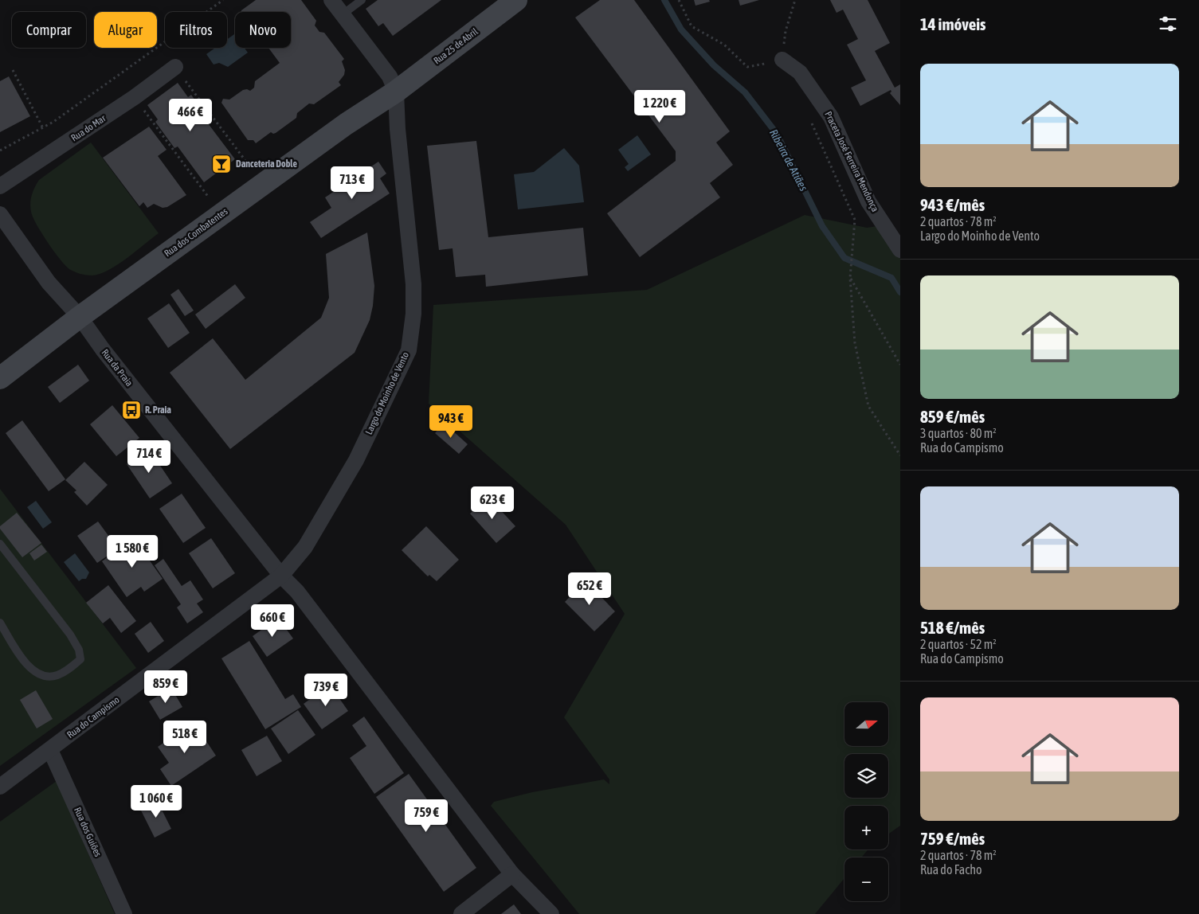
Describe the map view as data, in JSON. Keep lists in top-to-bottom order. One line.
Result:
{"streets":{"main road":["Rua 25 de Abril","Rua dos Combatentes"],"street":["Rua do Mar","Praceta José Ferreira Mendonça","Rua da Praia","Largo do Moinho de Vento","Rua do Campismo","Rua dos Guiões"]},"crossings":[["Rua 25 de Abril","Rua dos Combatentes"],["Rua 25 de Abril","Largo do Moinho de Vento"],["Rua dos Combatentes","Rua da Praia"],["Rua dos Combatentes","Largo do Moinho de Vento"],["Rua da Praia","Largo do Moinho de Vento"],["Rua da Praia","Rua do Campismo"],["Largo do Moinho de Vento","Rua do Campismo"],["Rua do Campismo","Rua dos Guiões"]],"water":["Ribeira de Atiães"],"places":{"bar":["Danceteria Doble"],"bus stop":["R. Praia"]},"north":"right","page":{"heading":"14 imóveis","chip":["Comprar","Alugar","Filtros","Novo"],"list":[{"name":"943 €/mês","note":"2 quartos · 78 m² · Largo do Moinho de Vento"},{"name":"859 €/mês","note":"3 quartos · 80 m² · Rua do Campismo"},{"name":"518 €/mês","note":"2 quartos · 52 m² · Rua do Campismo"},{"name":"759 €/mês","note":"2 quartos · 78 m² · Rua do Facho"}],"price":["1 220 €","466 €","713 €","943 €","714 €","623 €","1 580 €","652 €","660 €","859 €","739 €","518 €","1 060 €","759 €"],"map_buttons":["+","−"]}}
